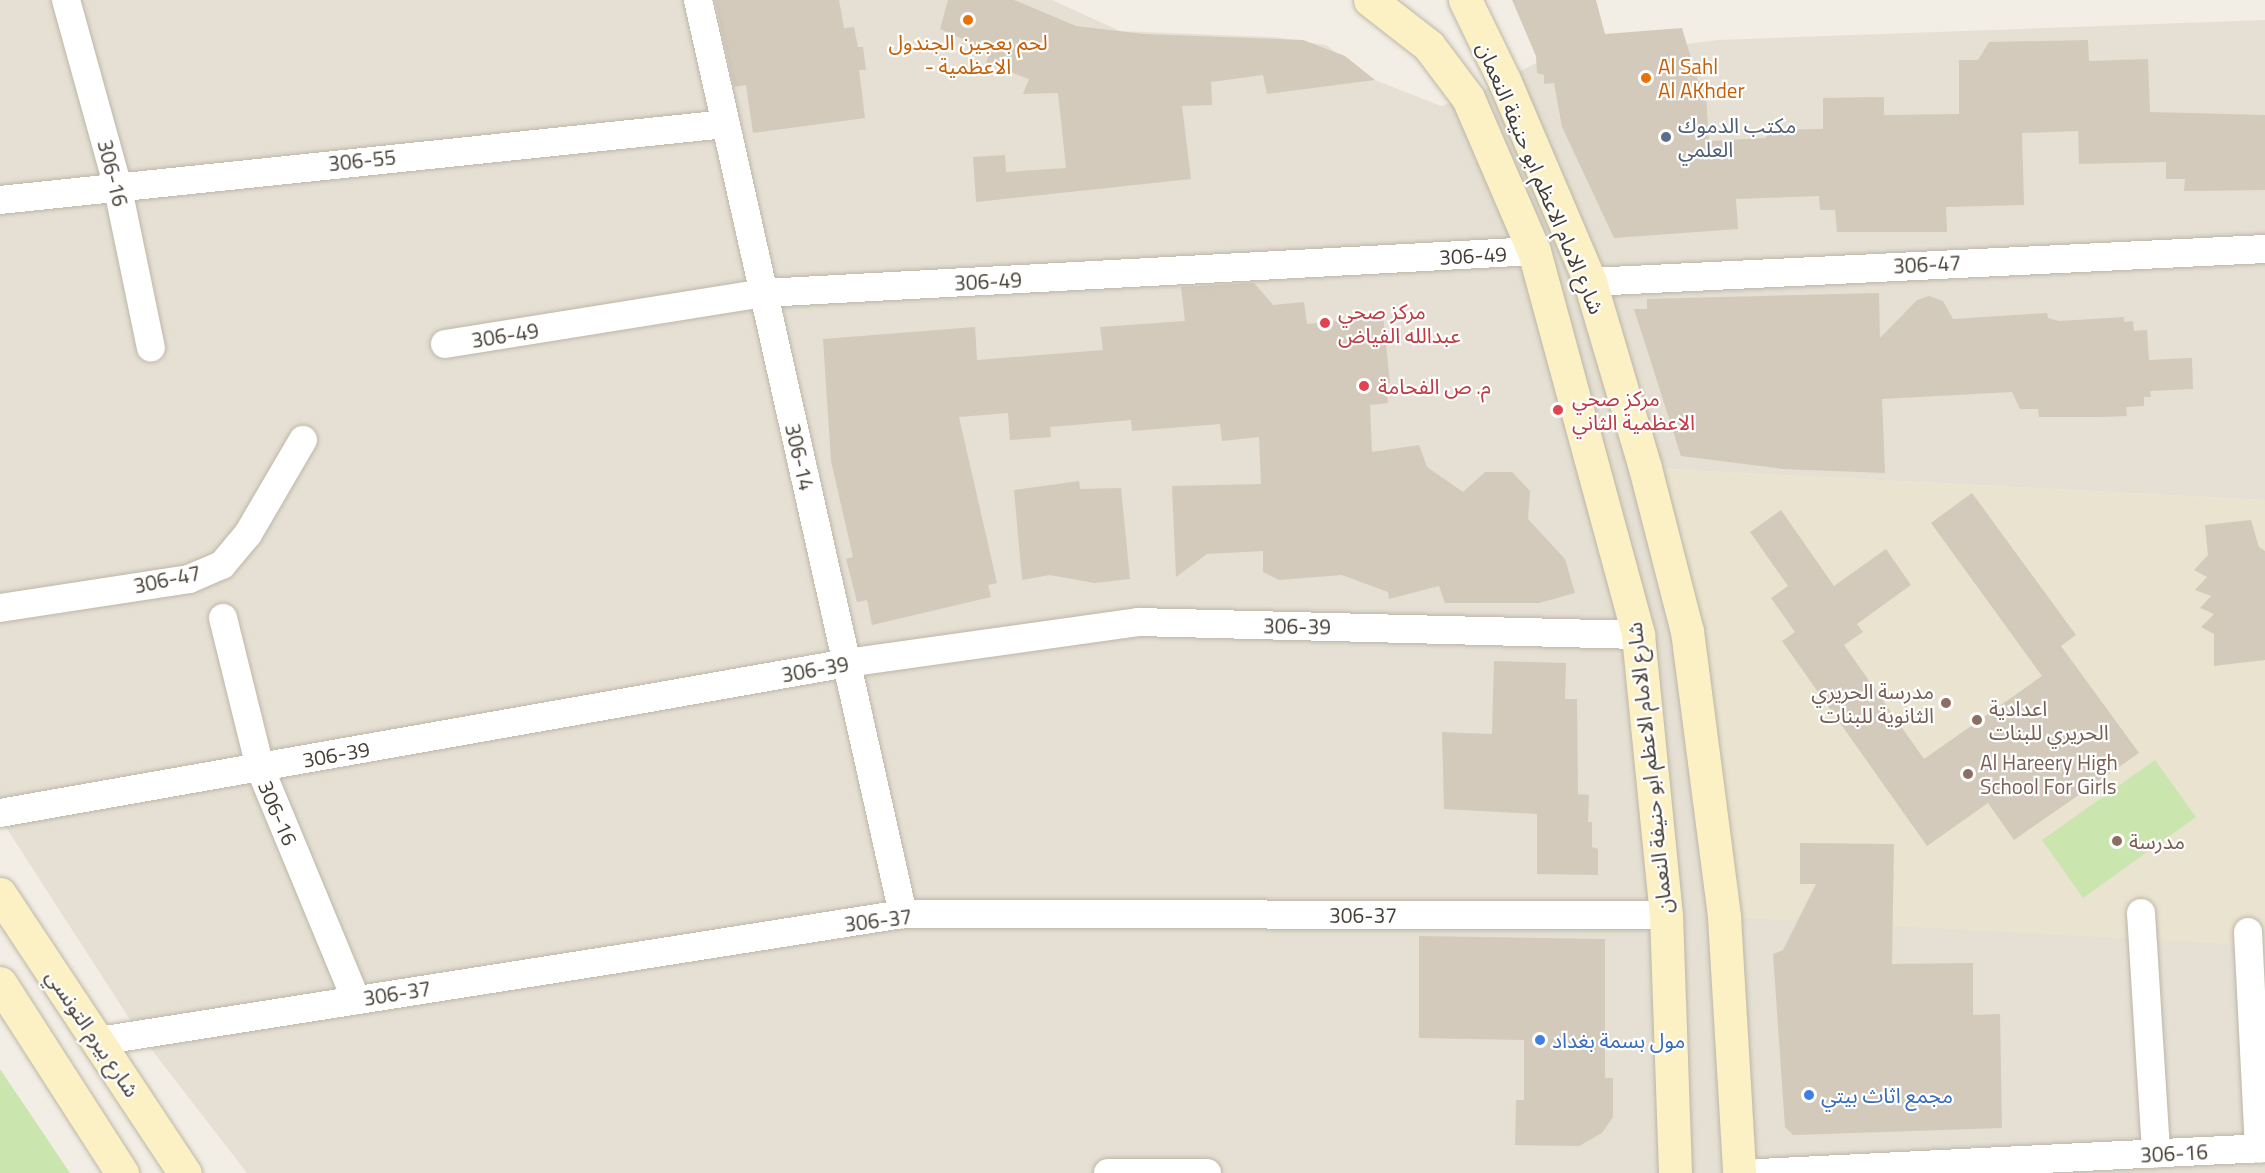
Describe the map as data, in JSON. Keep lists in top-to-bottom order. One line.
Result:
{"streets":{"main road":["شارع الامام الاعظم ابو حنيفة النعمان","شارع بيرم التونسي"],"street":["306-55","306-16","306-49","306-47","306-14","306-39","306-37"]},"crossings":[["306-55","306-16"],["306-55","306-14"],["306-16","306-39"],["306-16","306-37"],["شارع الامام الاعظم ابو حنيفة النعمان","306-49"],["شارع الامام الاعظم ابو حنيفة النعمان","306-47"],["شارع الامام الاعظم ابو حنيفة النعمان","306-39"],["شارع الامام الاعظم ابو حنيفة النعمان","306-37"],["306-49","306-14"],["306-14","306-39"],["306-14","306-37"],["306-37","شارع بيرم التونسي"]],"places":["لحم بعجين الجندول - الاعظمية","Al Sahl Al AKhder","مكتب الدموك العلمي","مركز صحي عبدالله الفياض","م. ص الفحامة","مركز صحي الاعظمية الثاني","مدرسة الحريري الثانوية للبنات","اعدادية الحريري للبنات","Al Hareery High School For Girls","مدرسة","مول بسمة بغداد","مجمع اثاث بيتي"]}
